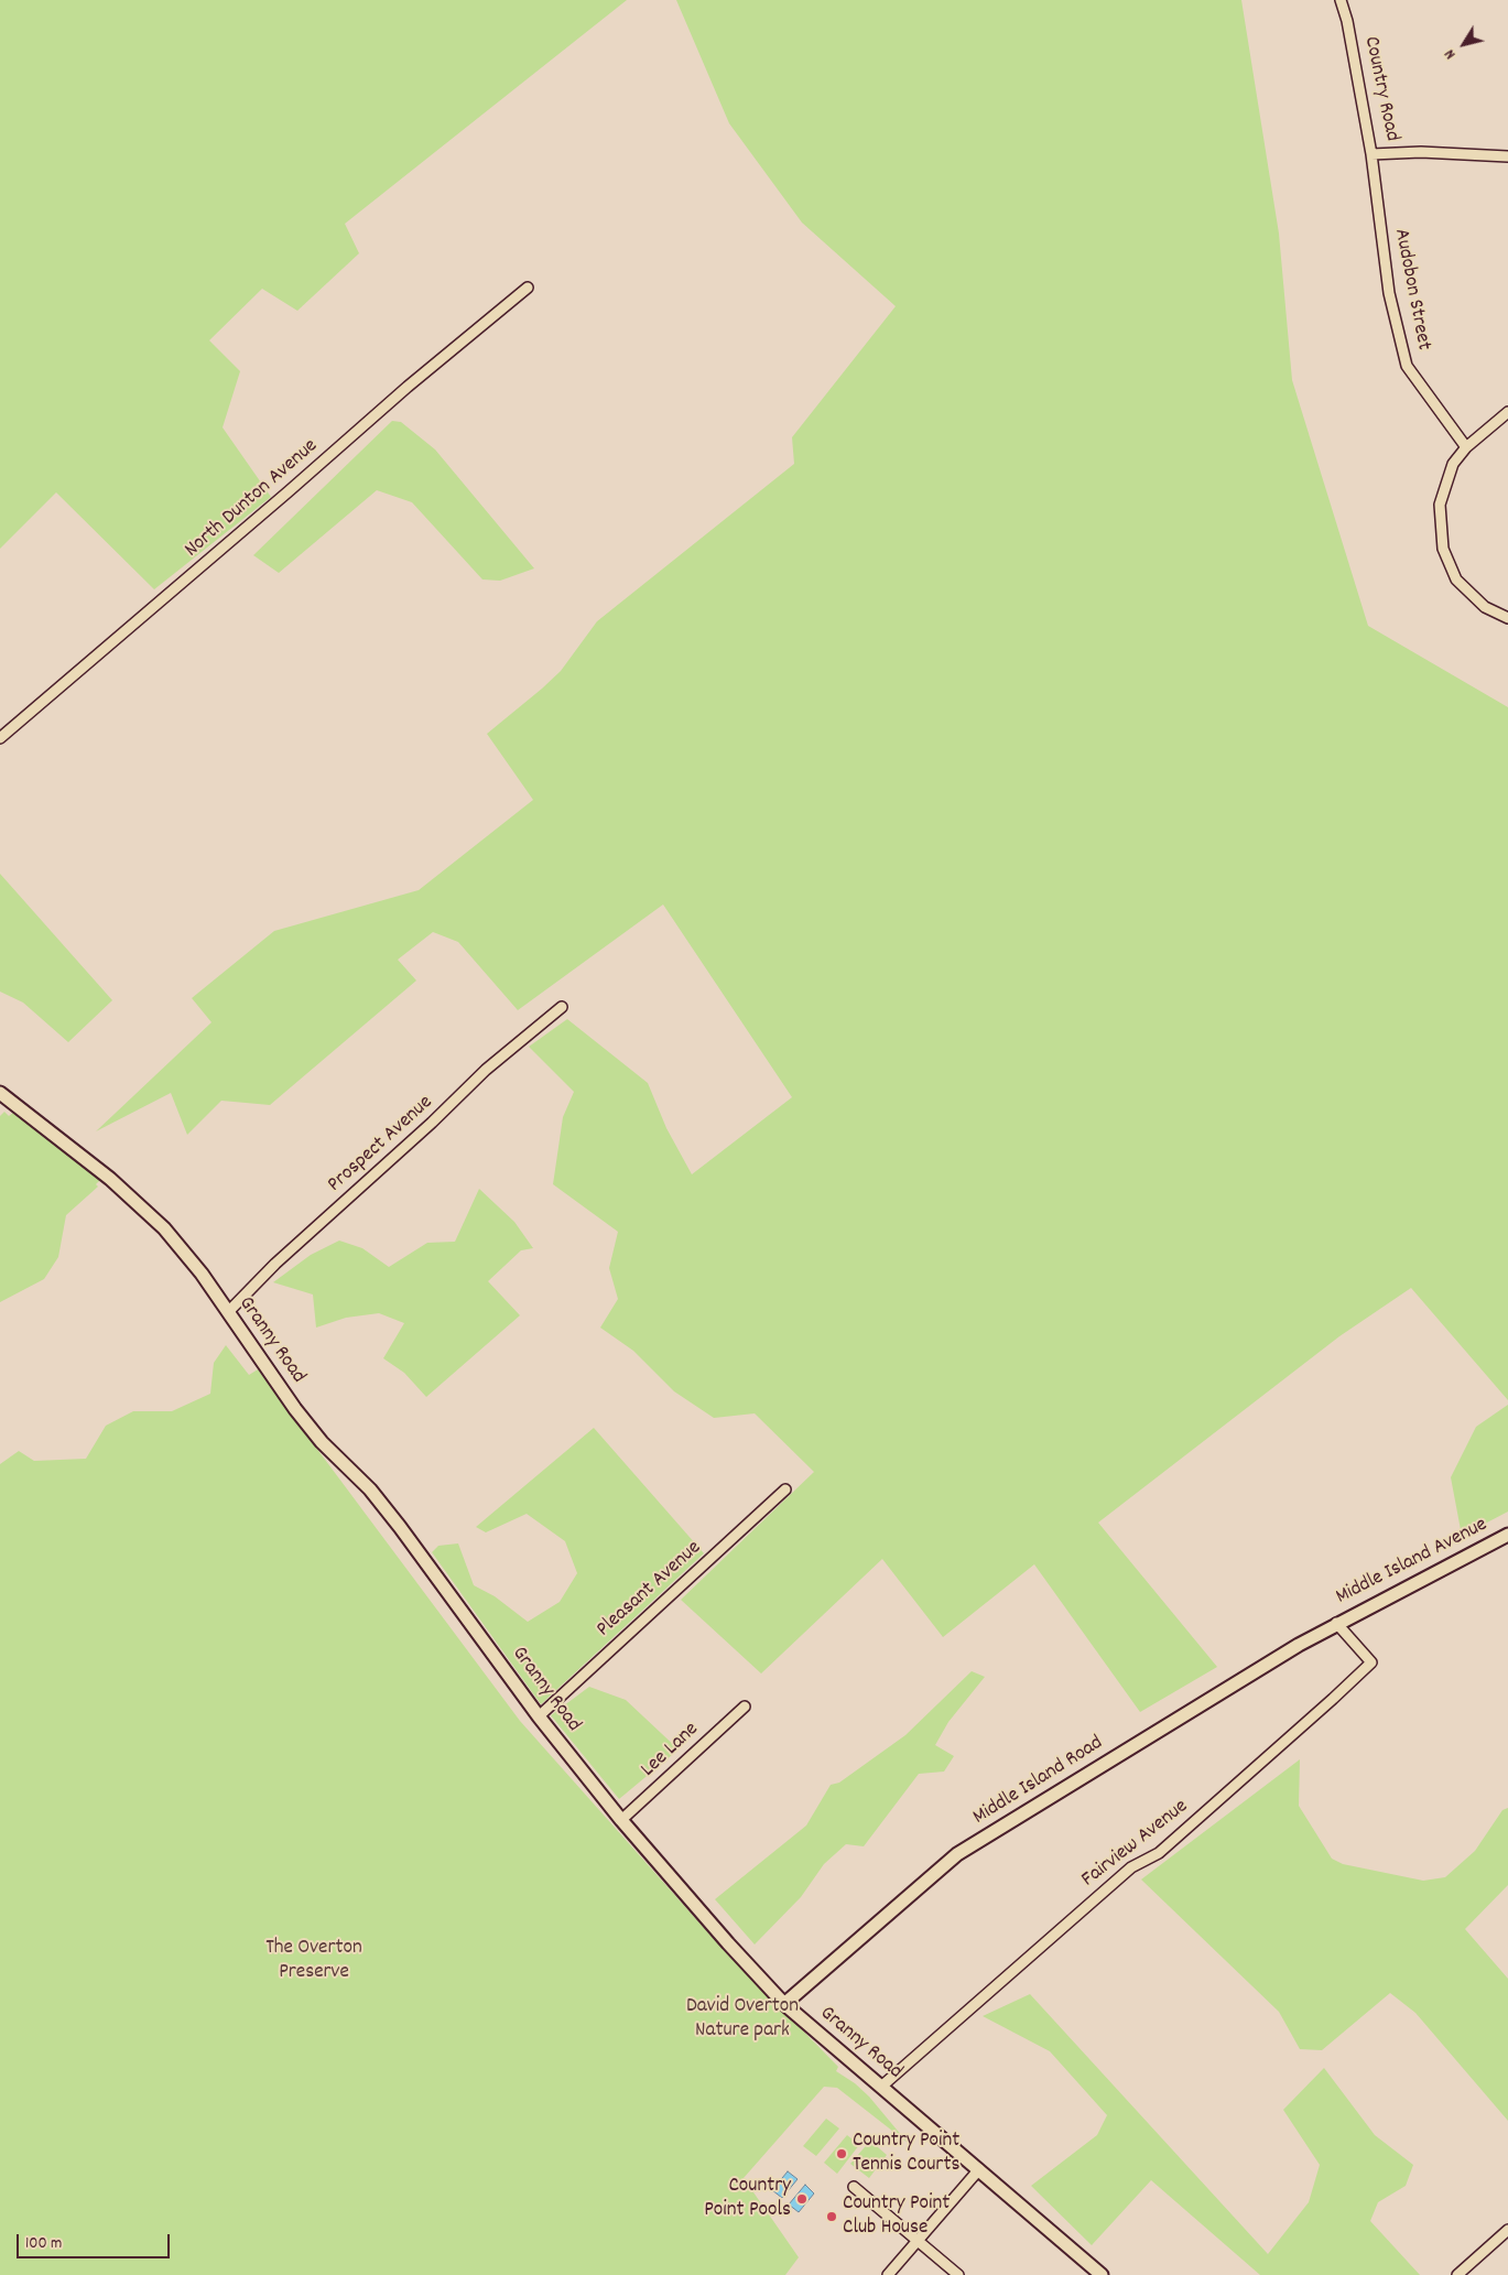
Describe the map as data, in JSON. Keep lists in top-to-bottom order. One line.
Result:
{"streets":{"street":["Country Road","Audobon Street","North Dunton Avenue","Prospect Avenue","Granny Road","Middle Island Avenue","Pleasant Avenue","Lee Lane","Middle Island Road","Fairview Avenue"]},"crossings":[["Country Road","Audobon Street"],["Prospect Avenue","Granny Road"],["Granny Road","Pleasant Avenue"],["Granny Road","Lee Lane"],["Granny Road","Middle Island Road"],["Granny Road","Fairview Avenue"],["Middle Island Avenue","Middle Island Road"],["Middle Island Avenue","Fairview Avenue"],["Middle Island Road","Fairview Avenue"]],"parks":["The Overton Preserve","David Overton Nature park"],"places":["Country Point Tennis Courts","Country Point Pools","Country Point Club House"],"scale_bar":"100 m","north":"bottom left"}
